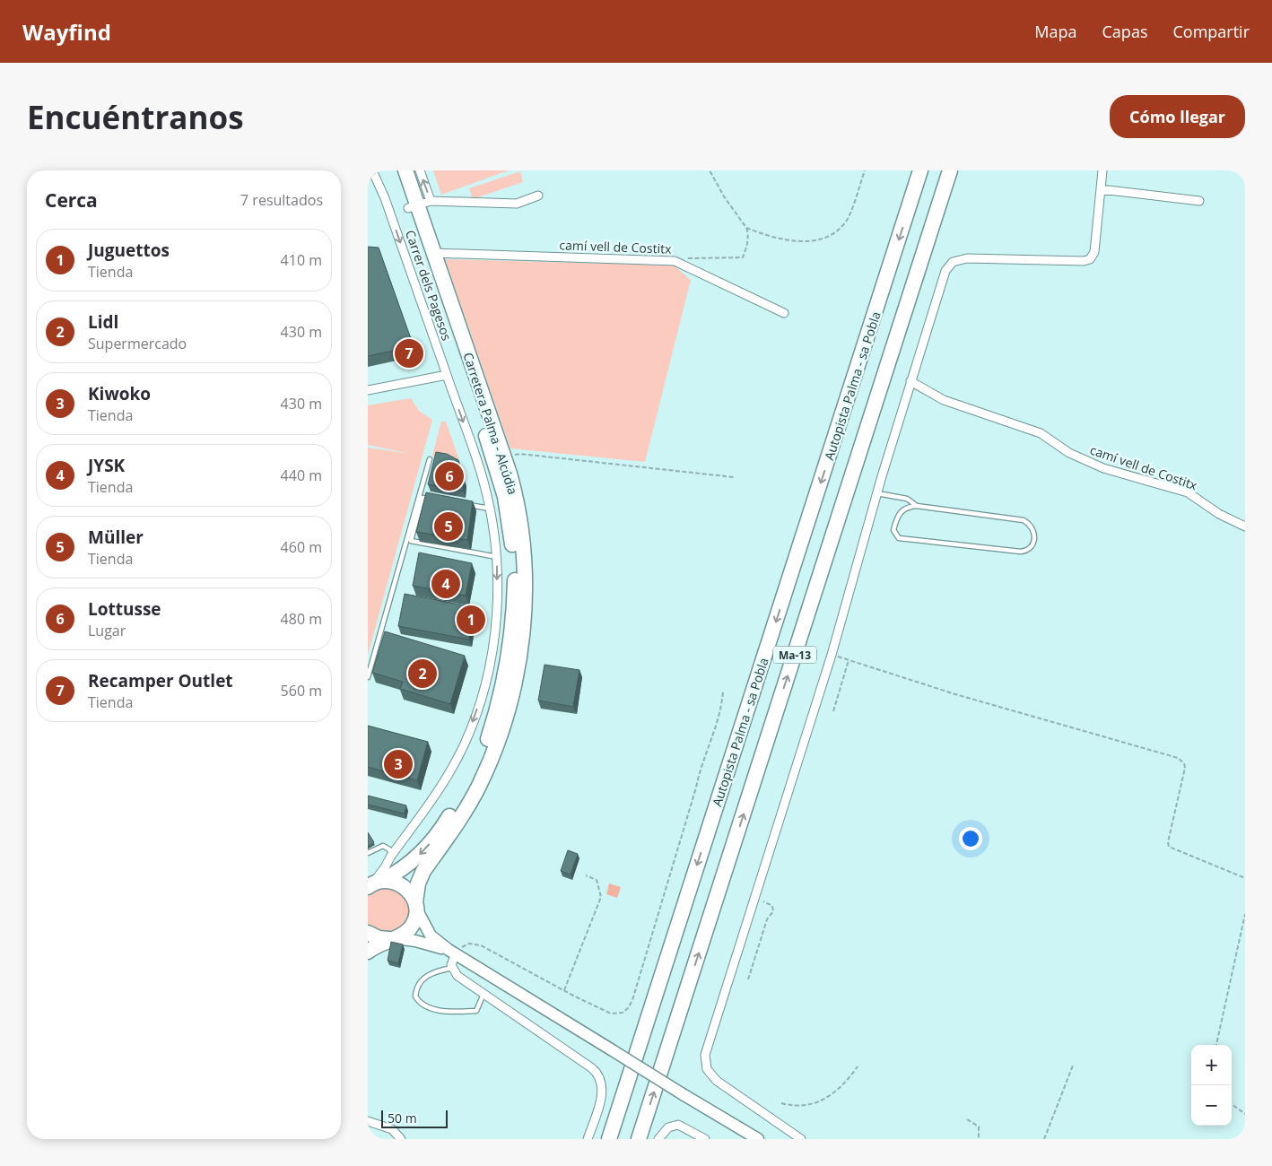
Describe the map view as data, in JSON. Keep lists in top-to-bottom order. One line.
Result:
{"streets":{"highway":["Autopista Palma - sa Pobla","Carretera Palma - Alcúdia","Ma-13"],"street":["camí vell de Costitx","Carrer dels Pagesos"]},"crossings":[["camí vell de Costitx","Carretera Palma - Alcúdia"],["Carrer dels Pagesos","Carretera Palma - Alcúdia"]],"one_way":["Carrer dels Pagesos"],"scale_bar":"50 m","page":{"header":"Wayfind","nav":["Mapa","Capas","Compartir"],"buttons":"Cómo llegar","title":"Encuéntranos","heading":["Cerca","7 resultados"],"list":[{"mark":"1","name":"Juguettos","note":"Tienda","value":"410 m"},{"mark":"2","name":"Lidl","note":"Supermercado","value":"430 m"},{"mark":"3","name":"Kiwoko","note":"Tienda","value":"430 m"},{"mark":"4","name":"JYSK","note":"Tienda","value":"440 m"},{"mark":"5","name":"Müller","note":"Tienda","value":"460 m"},{"mark":"6","name":"Lottusse","note":"Lugar","value":"480 m"},{"mark":"7","name":"Recamper Outlet","note":"Tienda","value":"560 m"}],"pins":["7","6","5","4","1","2","3"],"map_buttons":["+","−"],"scale":"50 m"}}
